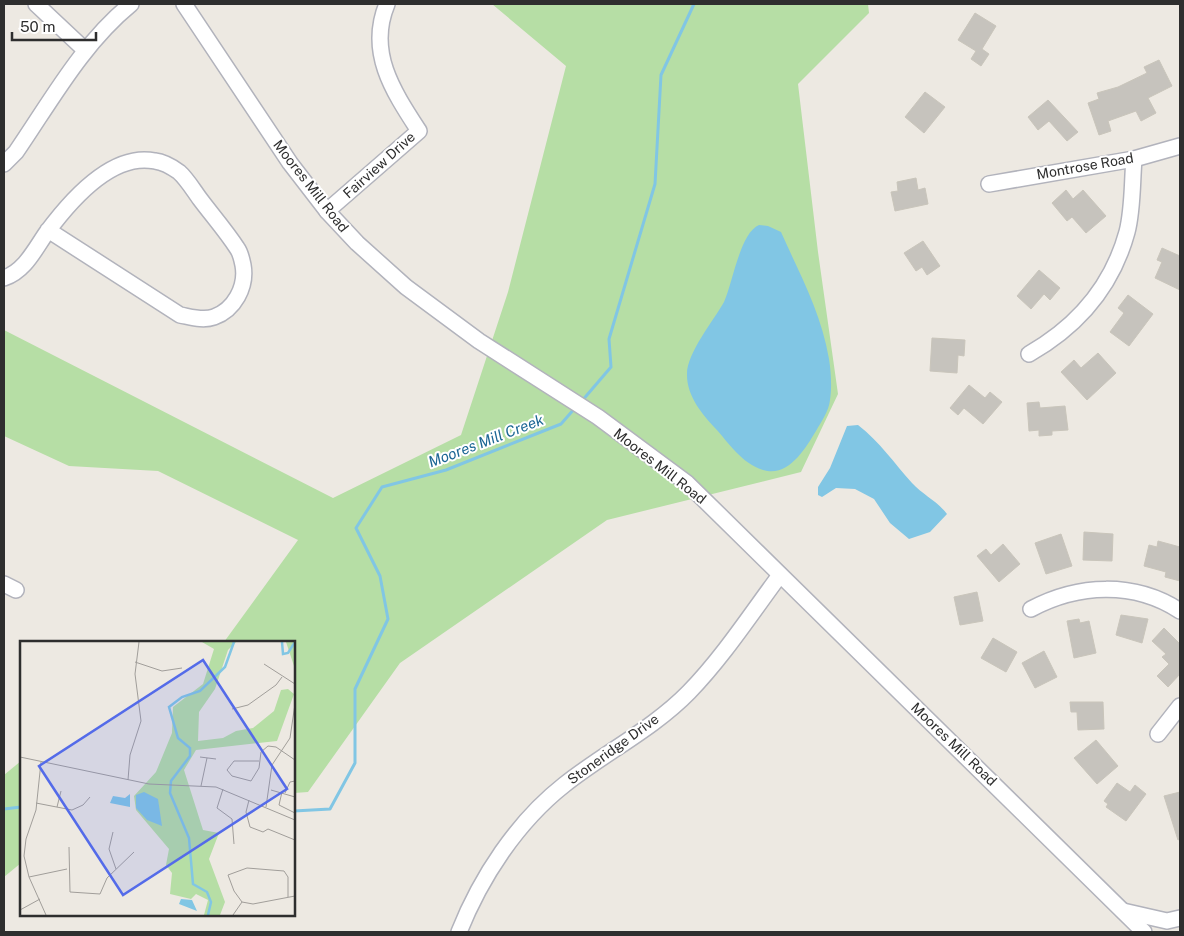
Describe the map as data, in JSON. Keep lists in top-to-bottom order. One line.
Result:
{"streets":{"street":["Fairview Drive","Montrose Road","Moores Mill Road","Stoneridge Drive"]},"crossings":[["Fairview Drive","Moores Mill Road"],["Moores Mill Road","Stoneridge Drive"]],"water":["Moores Mill Creek"],"scale_bar":"50 m"}
